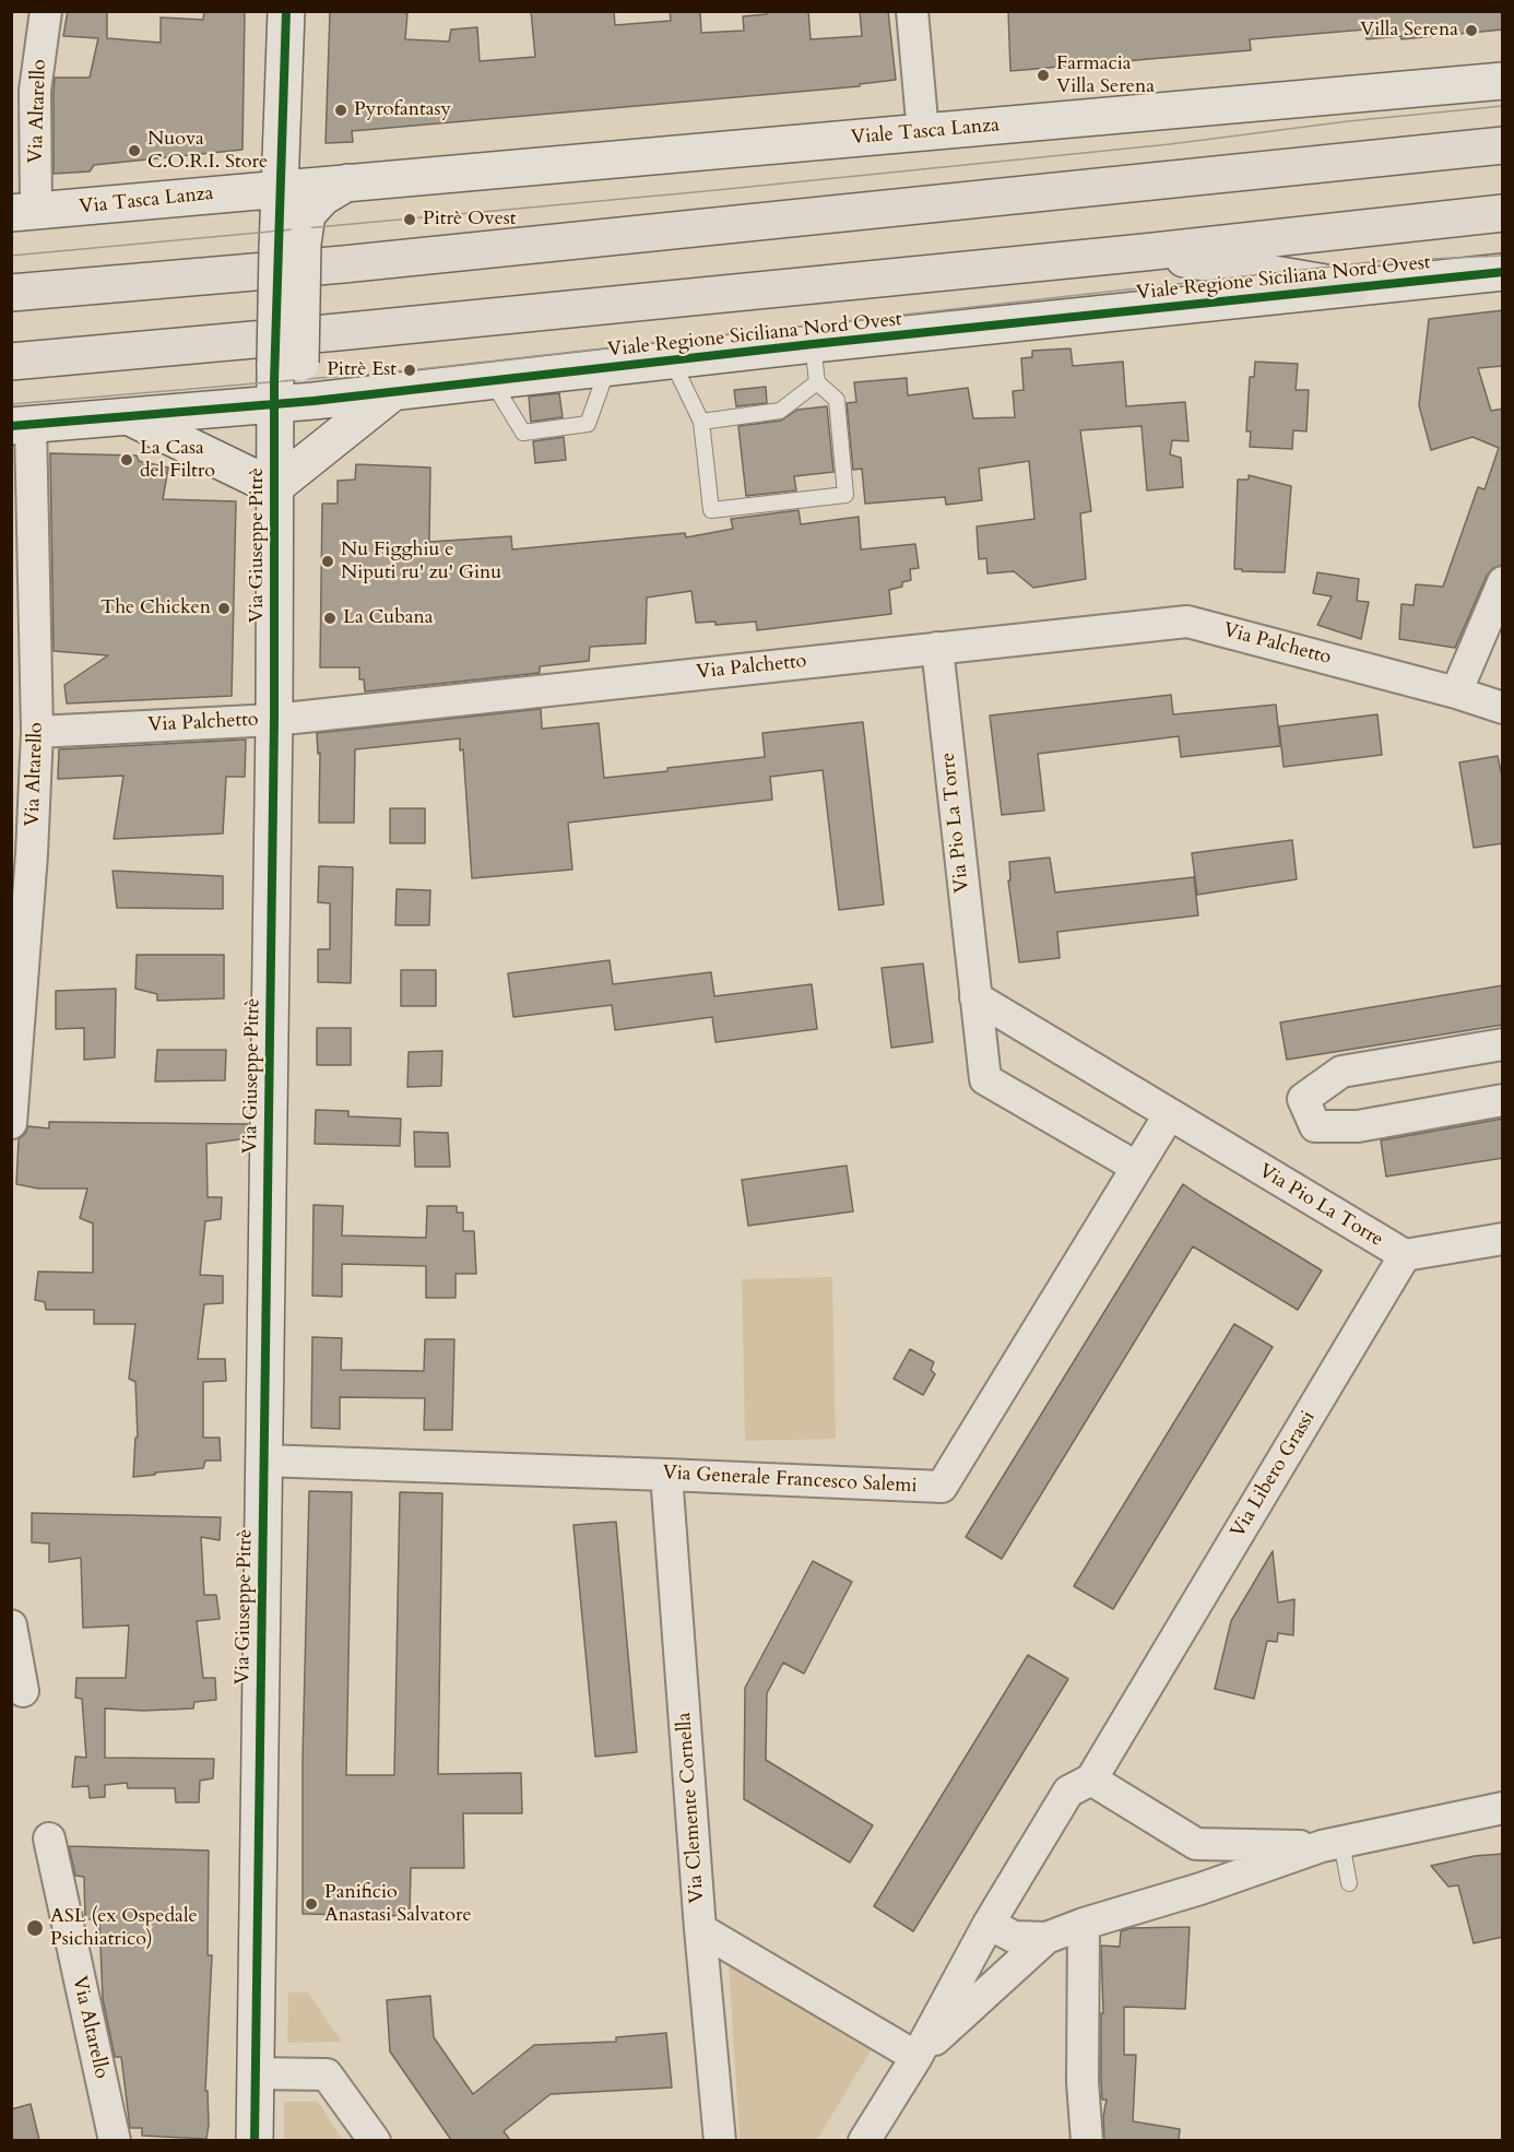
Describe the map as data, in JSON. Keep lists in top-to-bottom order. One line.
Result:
{"streets":{"main road":["Viale Regione Siciliana Nord Ovest"],"street":["Via Altarello","Viale Tasca Lanza","Via Tasca Lanza","Via Giuseppe Pitrè","Via Palchetto","Via Pio La Torre","Via Libero Grassi","Via Generale Francesco Salemi","Via Clemente Cornella"]},"crossings":[["Via Altarello","Via Tasca Lanza"],["Via Altarello","Viale Regione Siciliana Nord Ovest"],["Via Altarello","Via Palchetto"],["Viale Tasca Lanza","Via Giuseppe Pitrè"],["Via Tasca Lanza","Via Giuseppe Pitrè"],["Viale Regione Siciliana Nord Ovest","Via Giuseppe Pitrè"],["Via Giuseppe Pitrè","Via Palchetto"],["Via Giuseppe Pitrè","Via Generale Francesco Salemi"],["Via Palchetto","Via Pio La Torre"],["Via Pio La Torre","Via Libero Grassi"],["Via Pio La Torre","Via Generale Francesco Salemi"],["Via Generale Francesco Salemi","Via Clemente Cornella"]],"places":["Villa Serena","Farmacia Villa Serena","Pyrofantasy","Nuova C.O.R.I. Store","Pitrè Ovest","Pitrè Est","La Casa del Filtro","Nu Figghiu e Niputi ru' zu' Ginu","The Chicken","La Cubana","Panificio Anastasi Salvatore","ASL (ex Ospedale Psichiatrico)"]}
